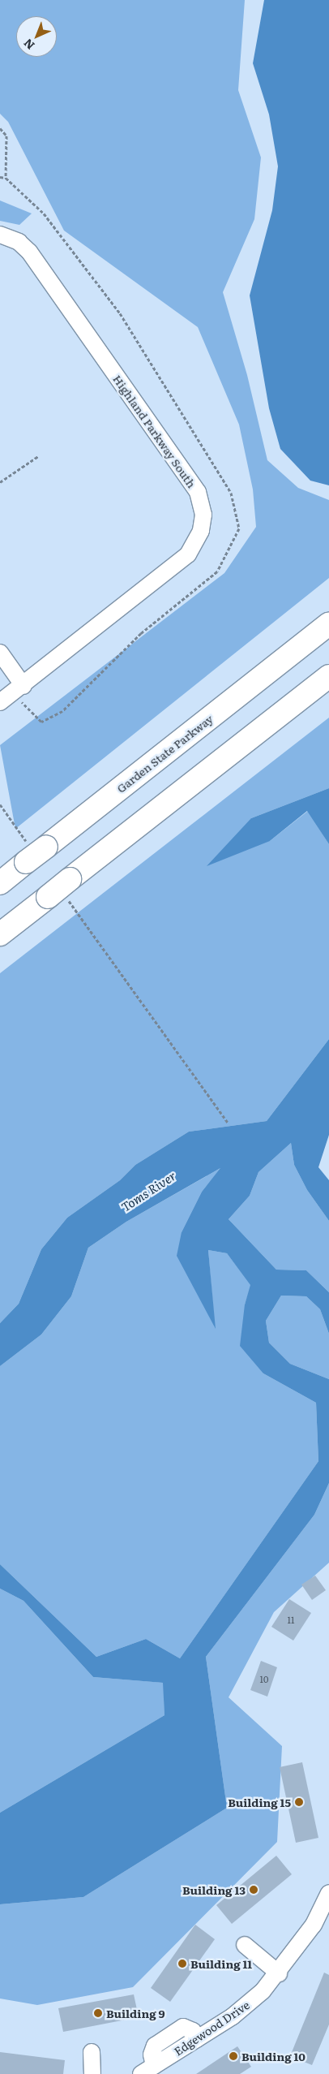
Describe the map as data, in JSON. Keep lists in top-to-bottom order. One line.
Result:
{"streets":{"highway":["Garden State Parkway"],"street":["Highland Parkway South","Edgewood Drive"]},"water":["Toms River"],"places":["Building 15","Building 13","Building 11","Building 9","Building 10"],"house_numbers":["11","10"],"north":"bottom left"}
